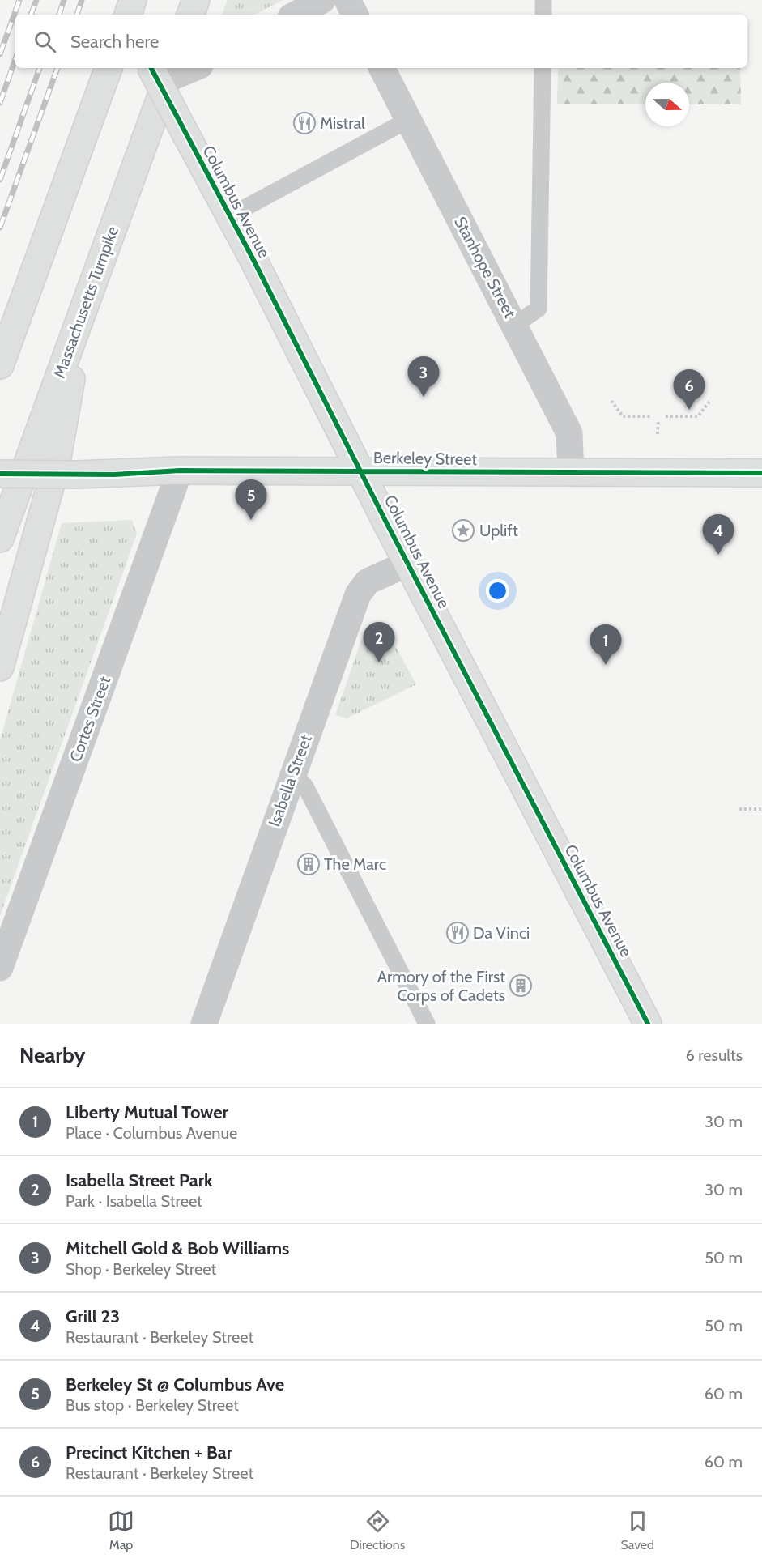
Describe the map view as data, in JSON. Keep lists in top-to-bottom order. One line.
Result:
{"streets":{"main road":["Columbus Avenue","Massachusetts Turnpike","Berkeley Street"],"street":["Stanhope Street","Cortes Street","Isabella Street"]},"crossings":[["Columbus Avenue","Massachusetts Turnpike"],["Columbus Avenue","Berkeley Street"],["Columbus Avenue","Isabella Street"],["Stanhope Street","Berkeley Street"],["Berkeley Street","Cortes Street"]],"places":{"restaurant":["Mistral","Da Vinci"],"place":["Uplift"],"building":["The Marc","Armory of the First Corps of Cadets"]},"north":"right","page":{"search":"Search here","pins":["3","6","5","4","2","1"],"heading":["Nearby","6 results"],"list":[{"mark":"1","name":"Liberty Mutual Tower","note":"Place · Columbus Avenue","value":"30 m"},{"mark":"2","name":"Isabella Street Park","note":"Park · Isabella Street","value":"30 m"},{"mark":"3","name":"Mitchell Gold & Bob Williams","note":"Shop · Berkeley Street","value":"50 m"},{"mark":"4","name":"Grill 23","note":"Restaurant · Berkeley Street","value":"50 m"},{"mark":"5","name":"Berkeley St @ Columbus Ave","note":"Bus stop · Berkeley Street","value":"60 m"},{"mark":"6","name":"Precinct Kitchen + Bar","note":"Restaurant · Berkeley Street","value":"60 m"}],"nav":["Map","Directions","Saved"]}}
